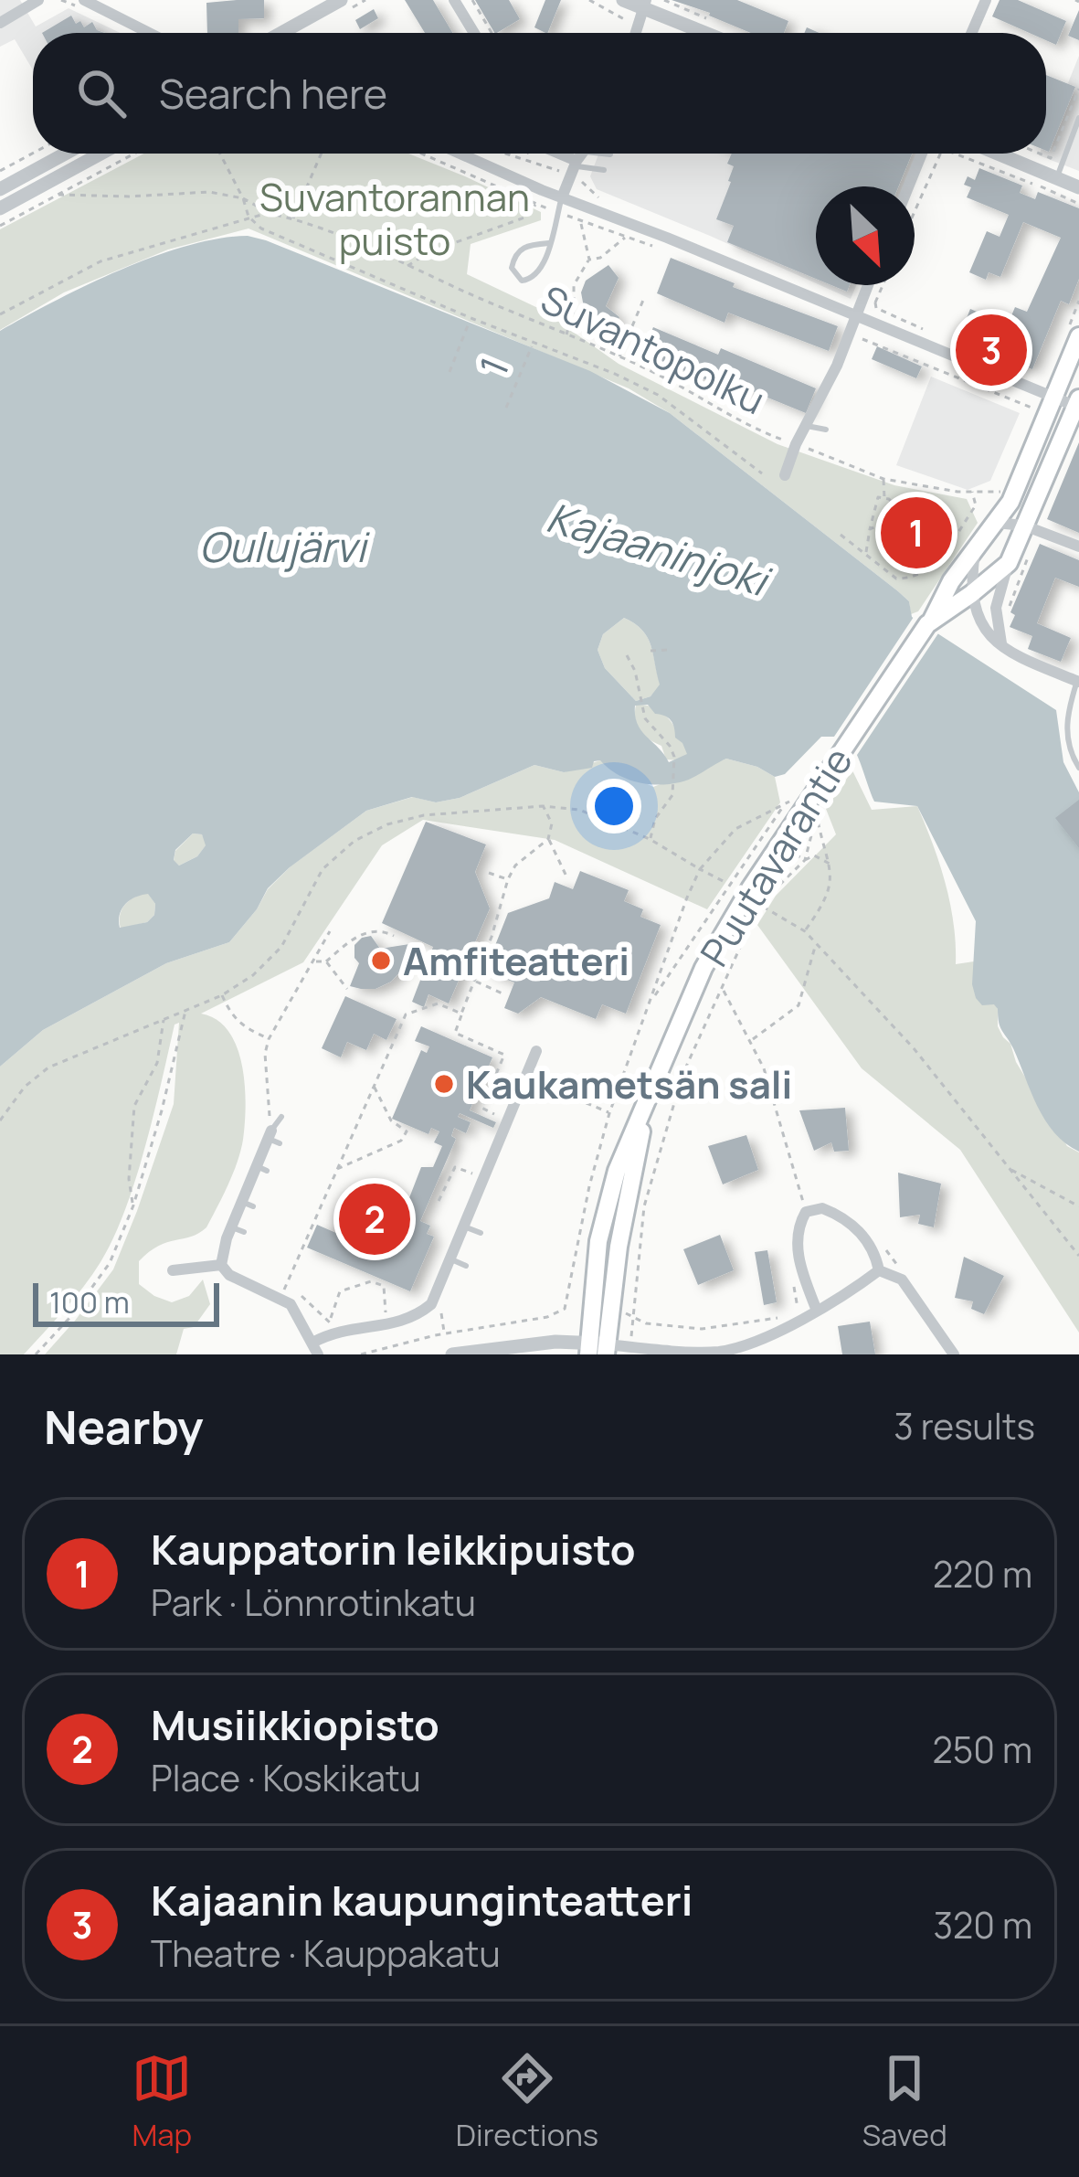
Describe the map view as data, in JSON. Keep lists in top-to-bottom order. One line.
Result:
{"streets":{"main road":["Puutavarantie"],"path":["Suvantopolku","1"]},"water":["Oulujärvi","Kajaaninjoki"],"parks":["Suvantorannan puisto"],"places":["Amfiteatteri","Kaukametsän sali"],"scale_bar":"100 m","north":"bottom right","page":{"search":"Search here","pins":["3","1","2"],"scale":"100 m","heading":["Nearby","3 results"],"list":[{"mark":"1","name":"Kauppatorin leikkipuisto","note":"Park · Lönnrotinkatu","value":"220 m"},{"mark":"2","name":"Musiikkiopisto","note":"Place · Koskikatu","value":"250 m"},{"mark":"3","name":"Kajaanin kaupunginteatteri","note":"Theatre · Kauppakatu","value":"320 m"}],"nav":["Map","Directions","Saved"]}}
